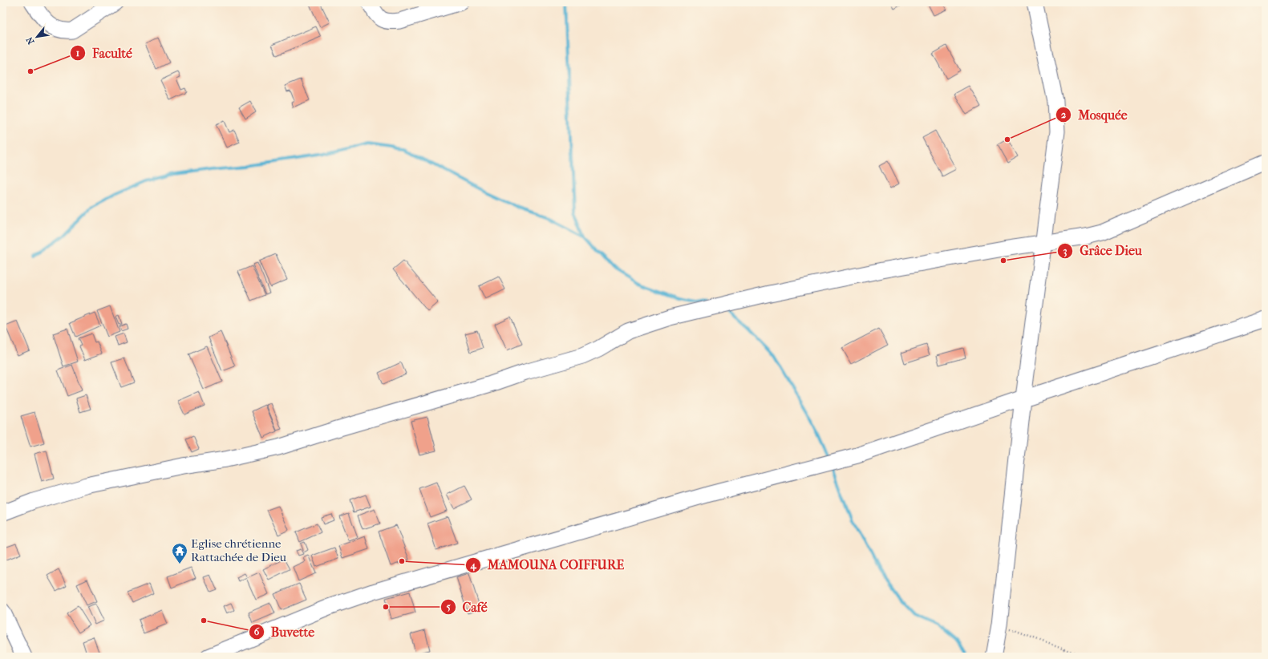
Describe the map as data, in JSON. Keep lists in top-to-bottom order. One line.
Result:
{"places":{"other":["Faculté","Mosquée","Grâce Dieu","MAMOUNA COIFFURE","Café","Buvette"],"temple":["Eglise chrétienne Rattachée de Dieu"]},"north":"bottom left"}
